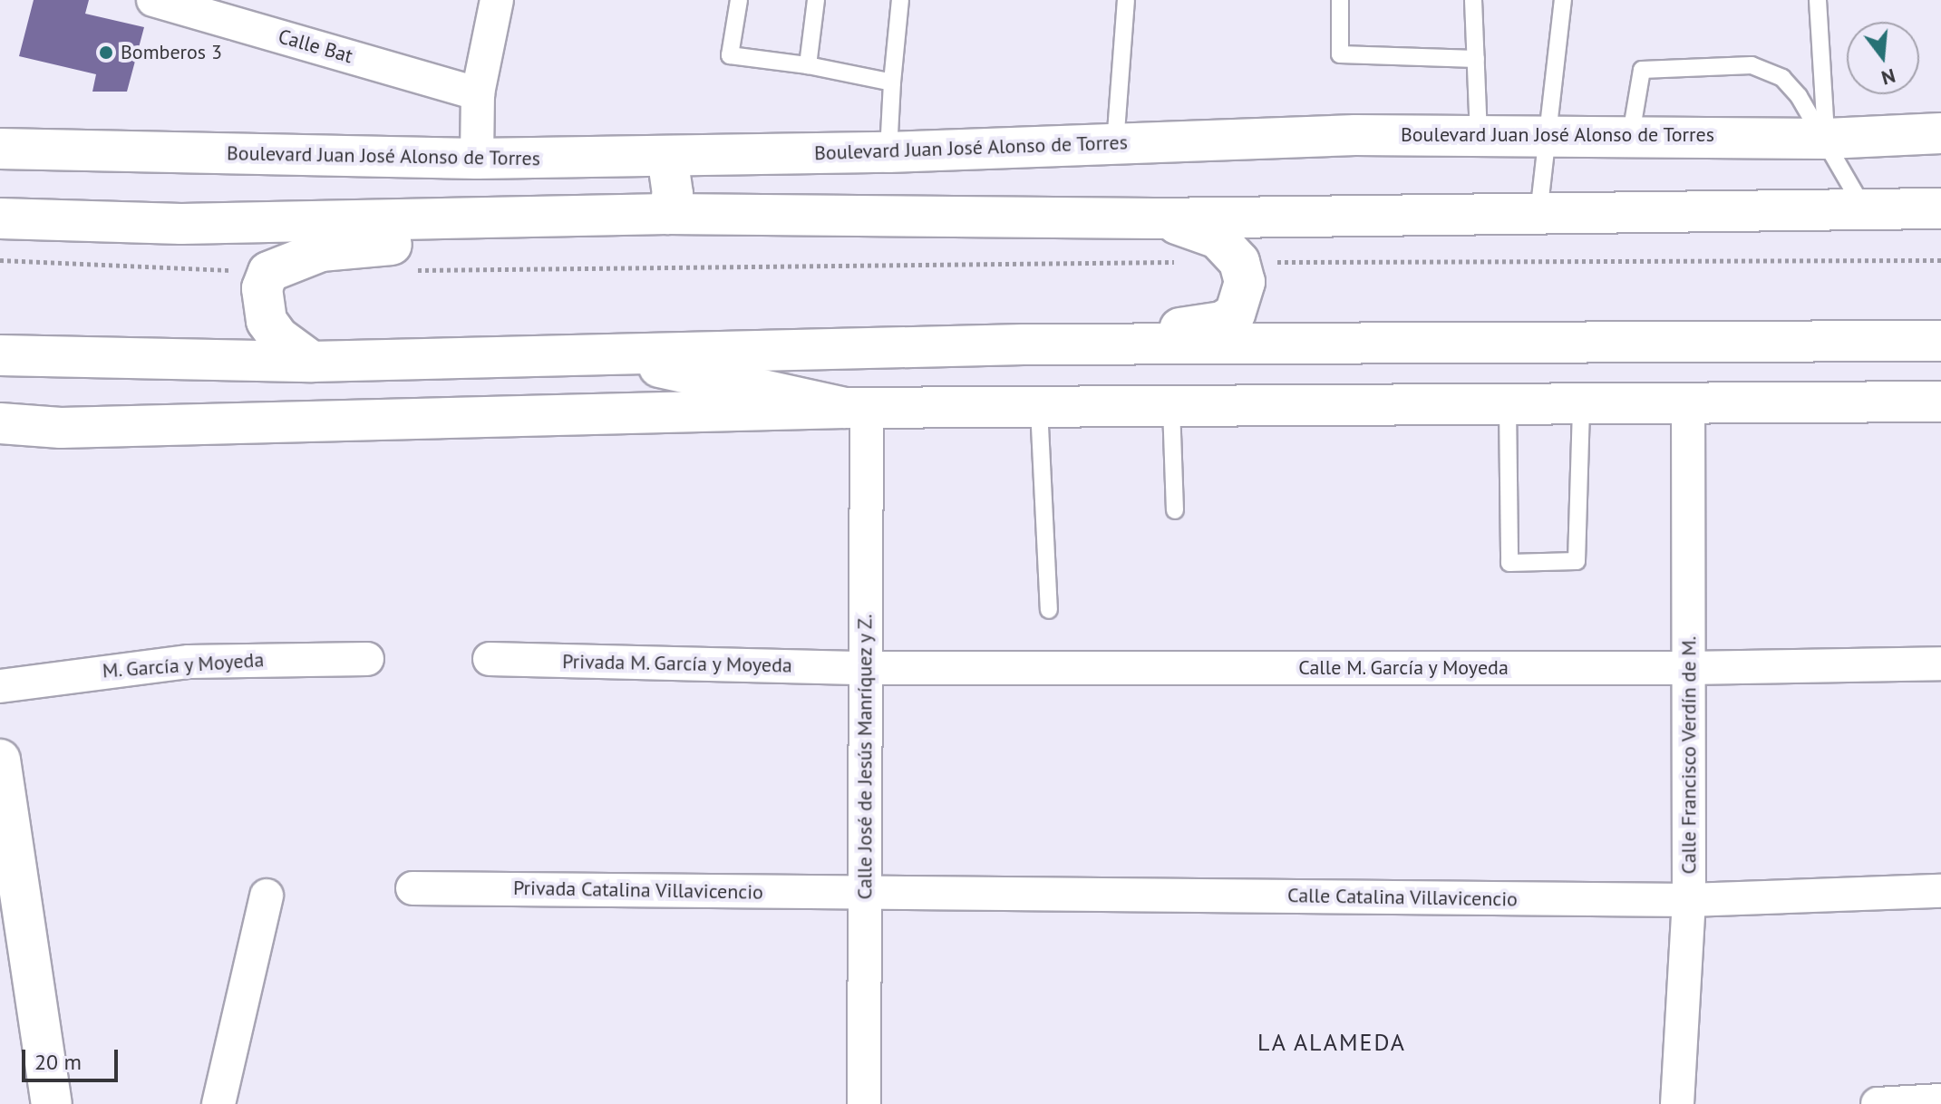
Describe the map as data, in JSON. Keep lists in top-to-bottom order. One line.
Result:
{"streets":{"main road":["Boulevard Juan José Alonso de Torres"],"street":["Calle Bat","Privada M. García y Moyeda","M. García y Moyeda","Calle M. García y Moyeda","Calle Francisco Verdín de M.","Calle José de Jesús Manríquez y Z.","Privada Catalina Villavicencio","Calle Catalina Villavicencio"]},"crossings":[["Privada M. García y Moyeda","Calle M. García y Moyeda"],["Privada M. García y Moyeda","Calle José de Jesús Manríquez y Z."],["Calle M. García y Moyeda","Calle Francisco Verdín de M."],["Calle M. García y Moyeda","Calle José de Jesús Manríquez y Z."],["Calle Francisco Verdín de M.","Calle Catalina Villavicencio"],["Calle José de Jesús Manríquez y Z.","Privada Catalina Villavicencio"],["Calle José de Jesús Manríquez y Z.","Calle Catalina Villavicencio"],["Privada Catalina Villavicencio","Calle Catalina Villavicencio"]],"districts":["LA ALAMEDA"],"places":["Bomberos 3"],"scale_bar":"20 m","north":"bottom"}
